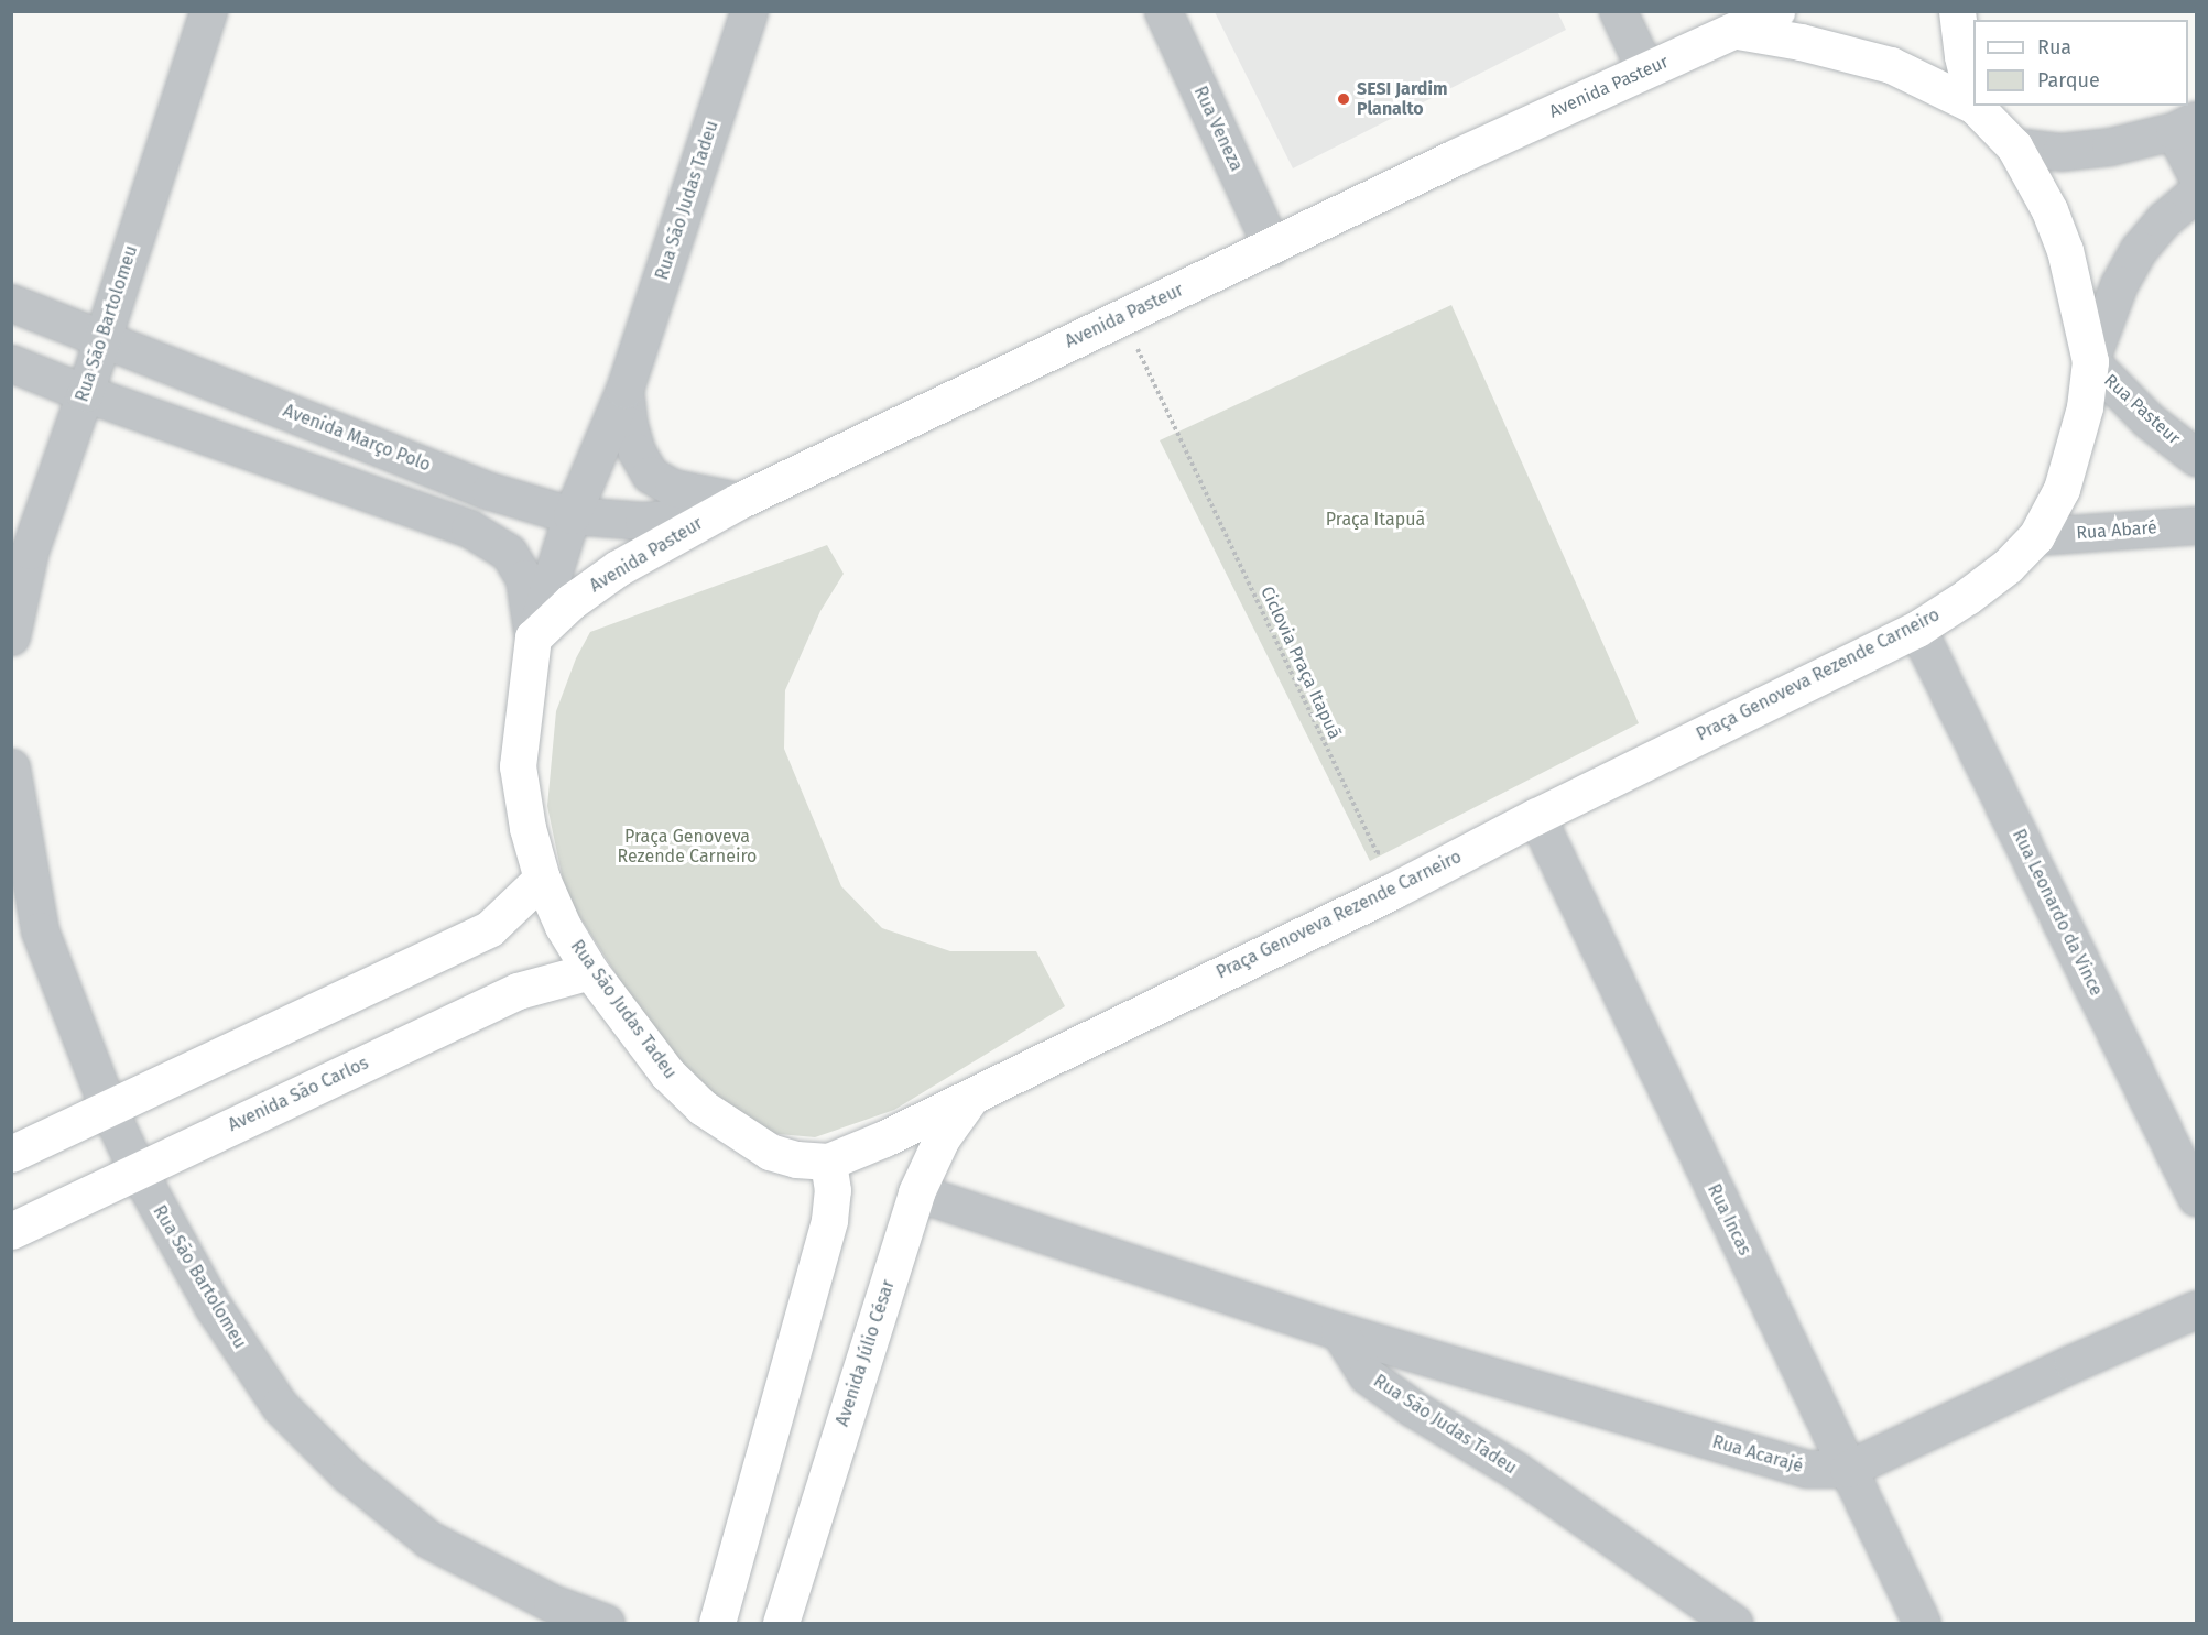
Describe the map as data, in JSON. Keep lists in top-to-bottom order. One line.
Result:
{"streets":{"main road":["Avenida Pasteur","Rua São Judas Tadeu","Praça Genoveva Rezende Carneiro","Avenida São Carlos","Avenida Júlio César"],"street":["Rua Veneza","Rua São Bartolomeu","Rua Pasteur","Avenida Março Polo","Rua Abaré","Rua Leonardo da Vince","Rua Incas","Rua Acarajé"],"path":["Ciclovia Praça Itapuã"]},"crossings":[["Avenida Pasteur","Rua Veneza"],["Avenida Pasteur","Rua São Judas Tadeu"],["Avenida Pasteur","Avenida Março Polo"],["Avenida Pasteur","Ciclovia Praça Itapuã"],["Avenida Pasteur","Praça Genoveva Rezende Carneiro"],["Rua São Judas Tadeu","Avenida Março Polo"],["Rua São Judas Tadeu","Praça Genoveva Rezende Carneiro"],["Rua São Judas Tadeu","Avenida São Carlos"],["Rua São Judas Tadeu","Avenida Júlio César"],["Rua São Judas Tadeu","Rua Acarajé"],["Rua São Bartolomeu","Avenida Março Polo"],["Rua São Bartolomeu","Avenida São Carlos"],["Rua Pasteur","Praça Genoveva Rezende Carneiro"],["Rua Abaré","Praça Genoveva Rezende Carneiro"],["Praça Genoveva Rezende Carneiro","Rua Leonardo da Vince"],["Praça Genoveva Rezende Carneiro","Rua Incas"],["Praça Genoveva Rezende Carneiro","Avenida Júlio César"],["Rua Incas","Rua Acarajé"]],"parks":["Praça Itapuã","Praça Genoveva Rezende Carneiro"],"places":["SESI Jardim Planalto"],"legend":["Rua","Parque"]}
